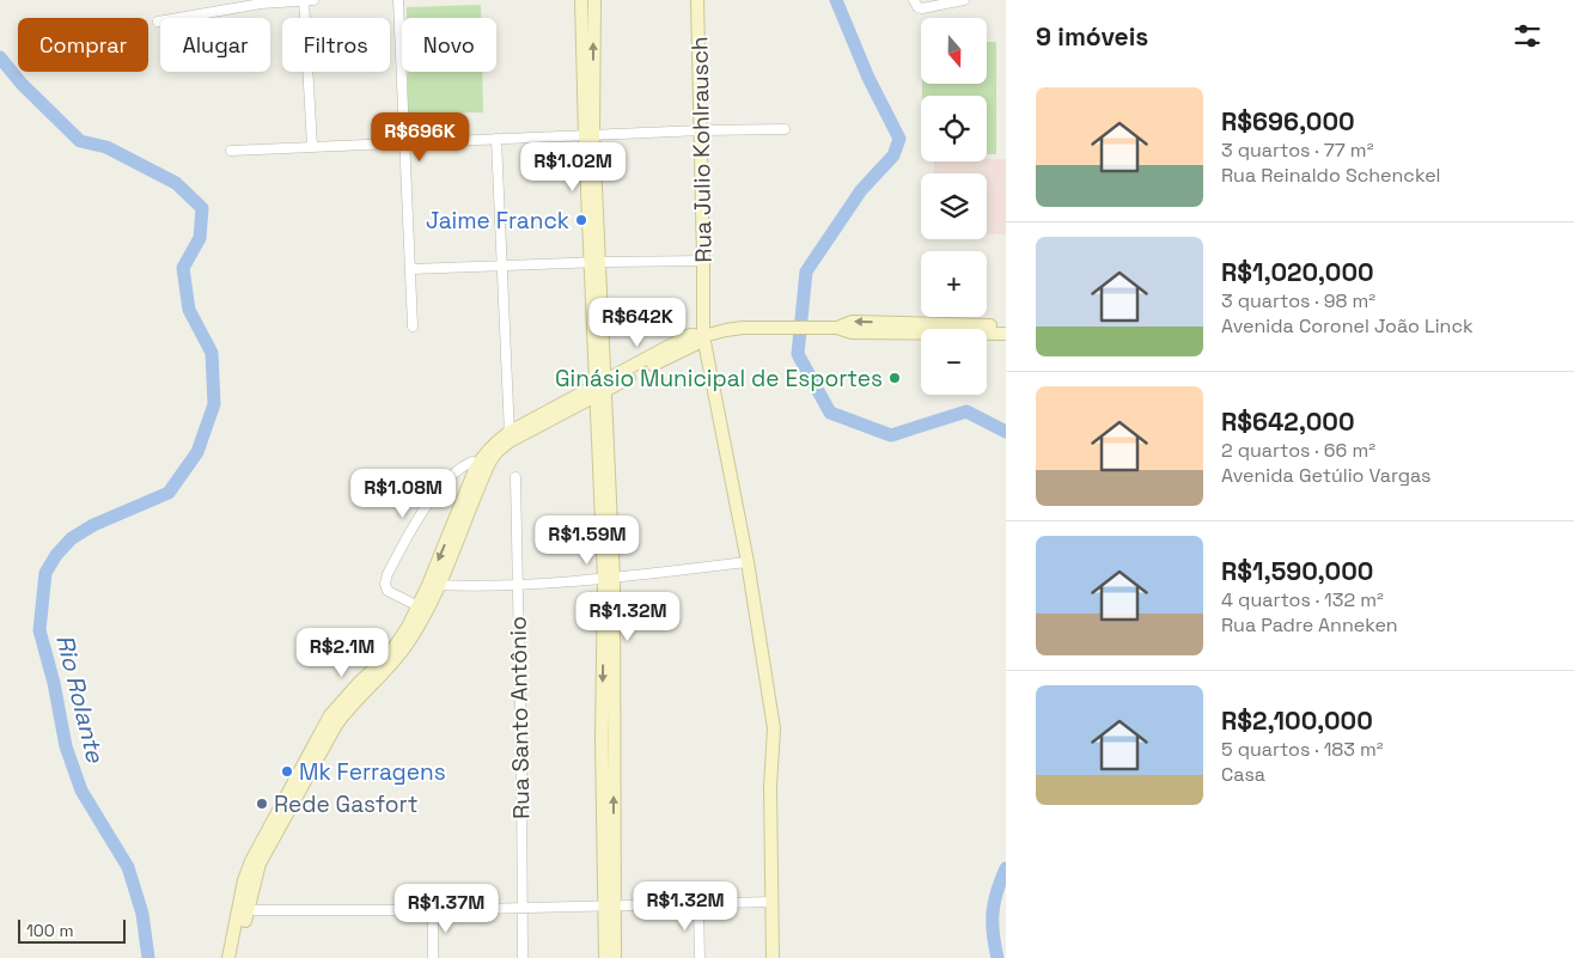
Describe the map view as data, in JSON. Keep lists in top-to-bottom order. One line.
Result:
{"streets":{"main road":["Rua Julio Kohlrausch"],"street":["Rua Santo Antônio"]},"water":["Rio Rolante"],"places":["Jaime Franck","Ginásio Municipal de Esportes","Mk Ferragens","Rede Gasfort"],"scale_bar":"100 m","north":"bottom","page":{"heading":"9 imóveis","map_buttons":["+","−"],"chip":["Comprar","Alugar","Filtros","Novo"],"list":[{"name":"R$696,000","note":"3 quartos · 77 m² · Rua Reinaldo Schenckel"},{"name":"R$1,020,000","note":"3 quartos · 98 m² · Avenida Coronel João Linck"},{"name":"R$642,000","note":"2 quartos · 66 m² · Avenida Getúlio Vargas"},{"name":"R$1,590,000","note":"4 quartos · 132 m² · Rua Padre Anneken"},{"name":"R$2,100,000","note":"5 quartos · 183 m² · Casa"}],"price":["R$696K","R$1.02M","R$642K","R$1.08M","R$1.59M","R$1.32M","R$2.1M","R$1.32M","R$1.37M"],"scale":"100 m"}}
